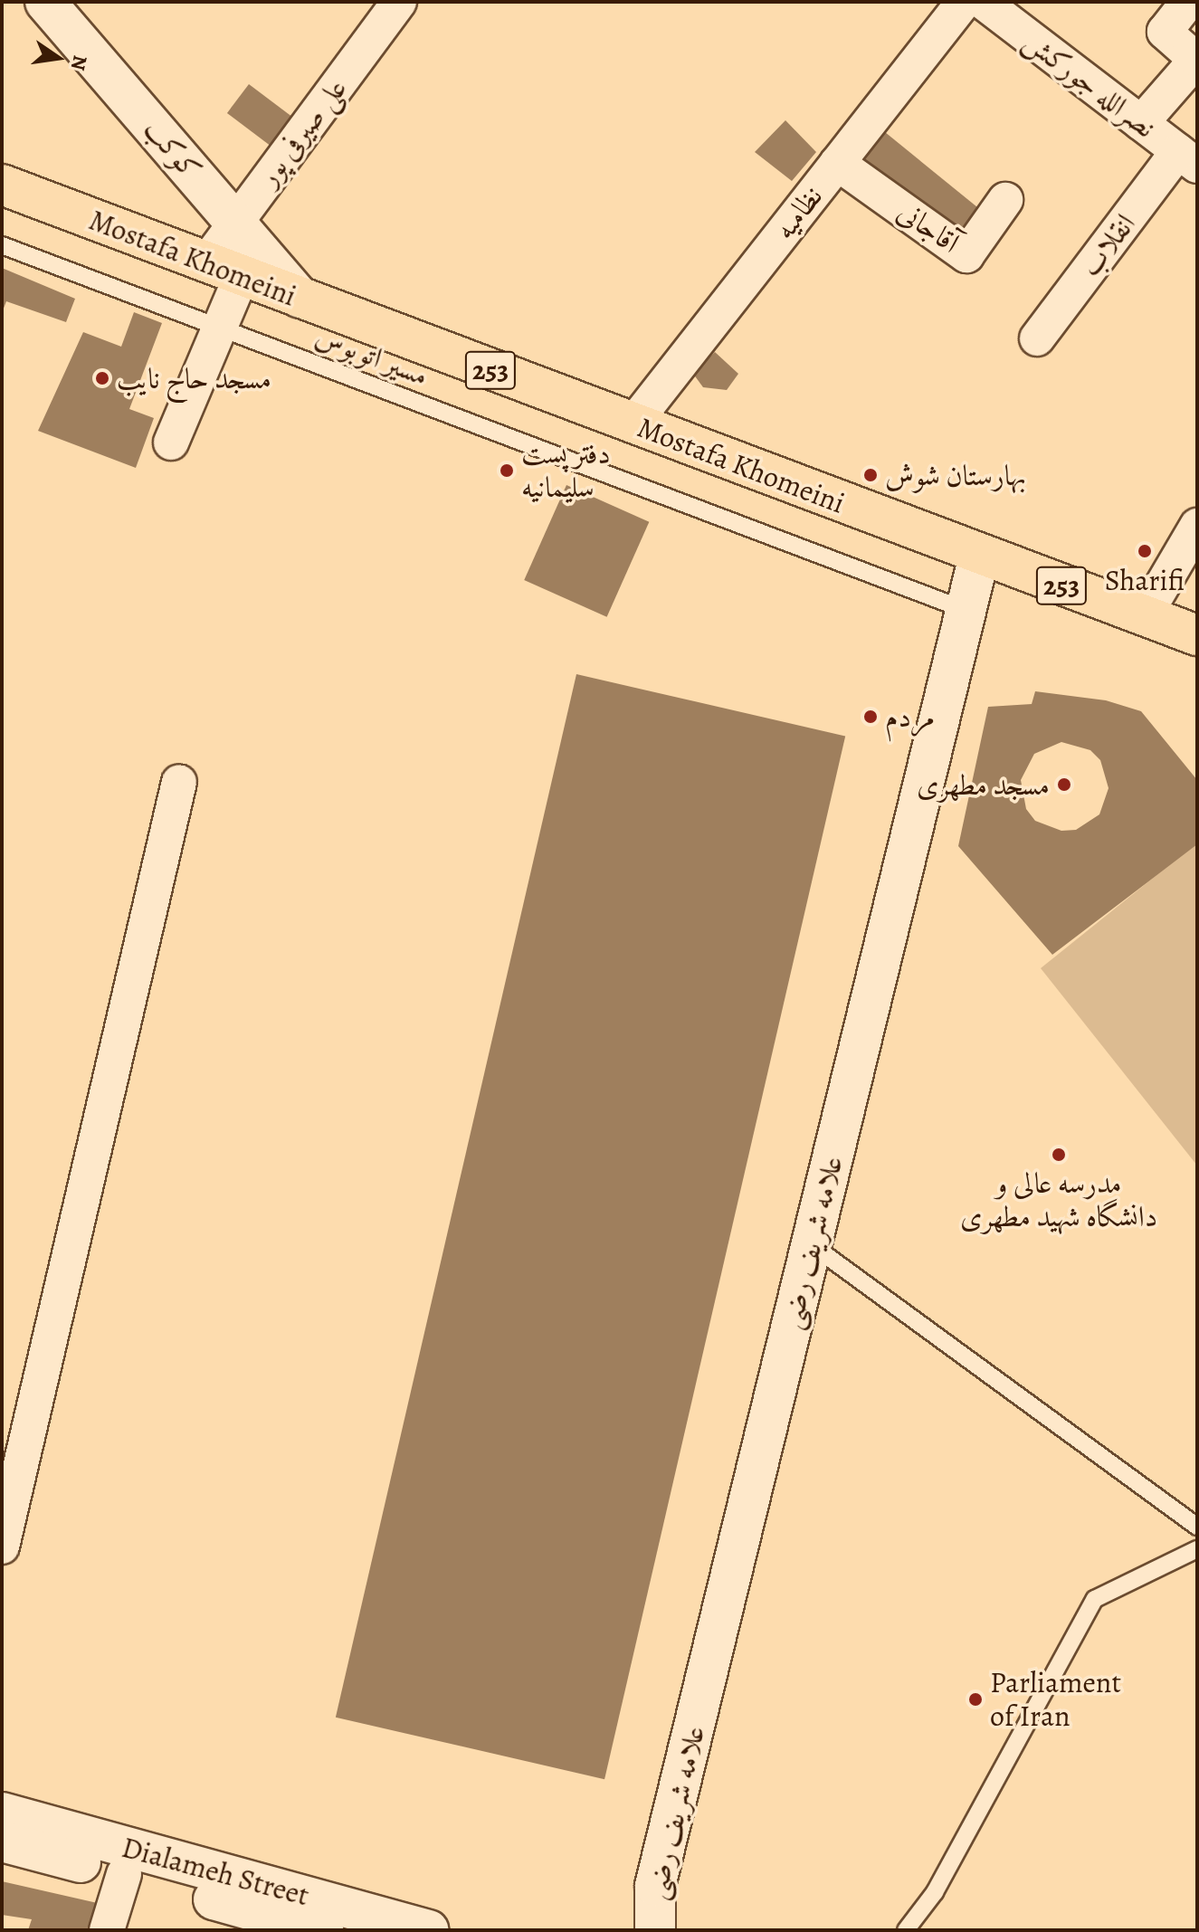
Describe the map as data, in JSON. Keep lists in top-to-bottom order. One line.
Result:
{"streets":{"main road":["کوکب","Mostafa Khomeini","253","علامه شریف رضی","Dialameh Street"],"street":["نصرالله جورکش","علی صیرفی پور","نظامیه","آقاجانی","انقلاب"],"lane":["مسیر اتوبوس"]},"crossings":[["نصرالله جورکش","انقلاب"],["علی صیرفی پور","کوکب"],["علی صیرفی پور","Mostafa Khomeini"],["علی صیرفی پور","مسیر اتوبوس"],["کوکب","Mostafa Khomeini"],["نظامیه","آقاجانی"],["نظامیه","Mostafa Khomeini"],["Mostafa Khomeini","علامه شریف رضی"],["مسیر اتوبوس","علامه شریف رضی"]],"places":["مسجد حاج نایب","دفتر پست سلیمانیه","بهارستان شوش","Sharifi","مردم","مسجد مطهری","مدرسه عالی و دانشگاه شهید مطهری","Parliament of Iran"],"north":"right"}
